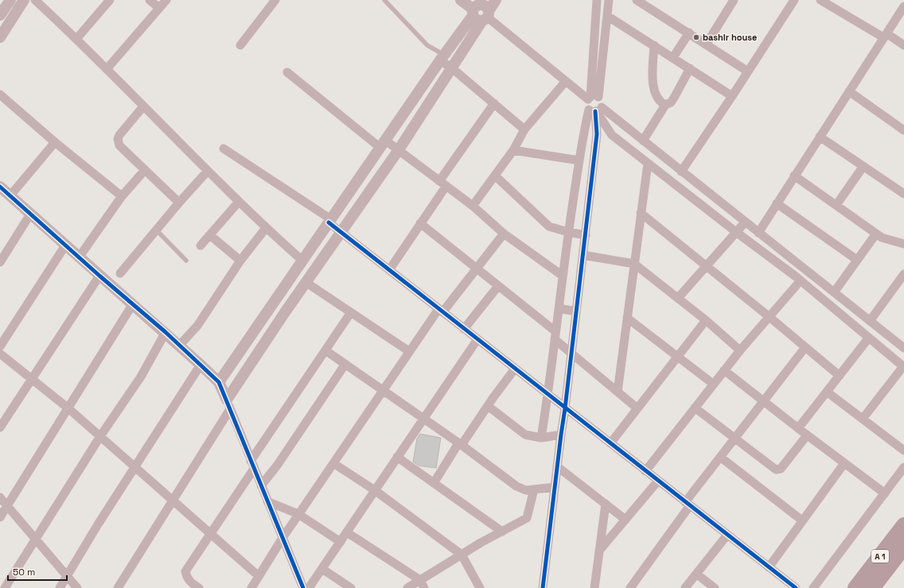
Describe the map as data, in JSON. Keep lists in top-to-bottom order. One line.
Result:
{"streets":{"highway":["A 1"]},"places":["bashir house"],"scale_bar":"50 m"}
